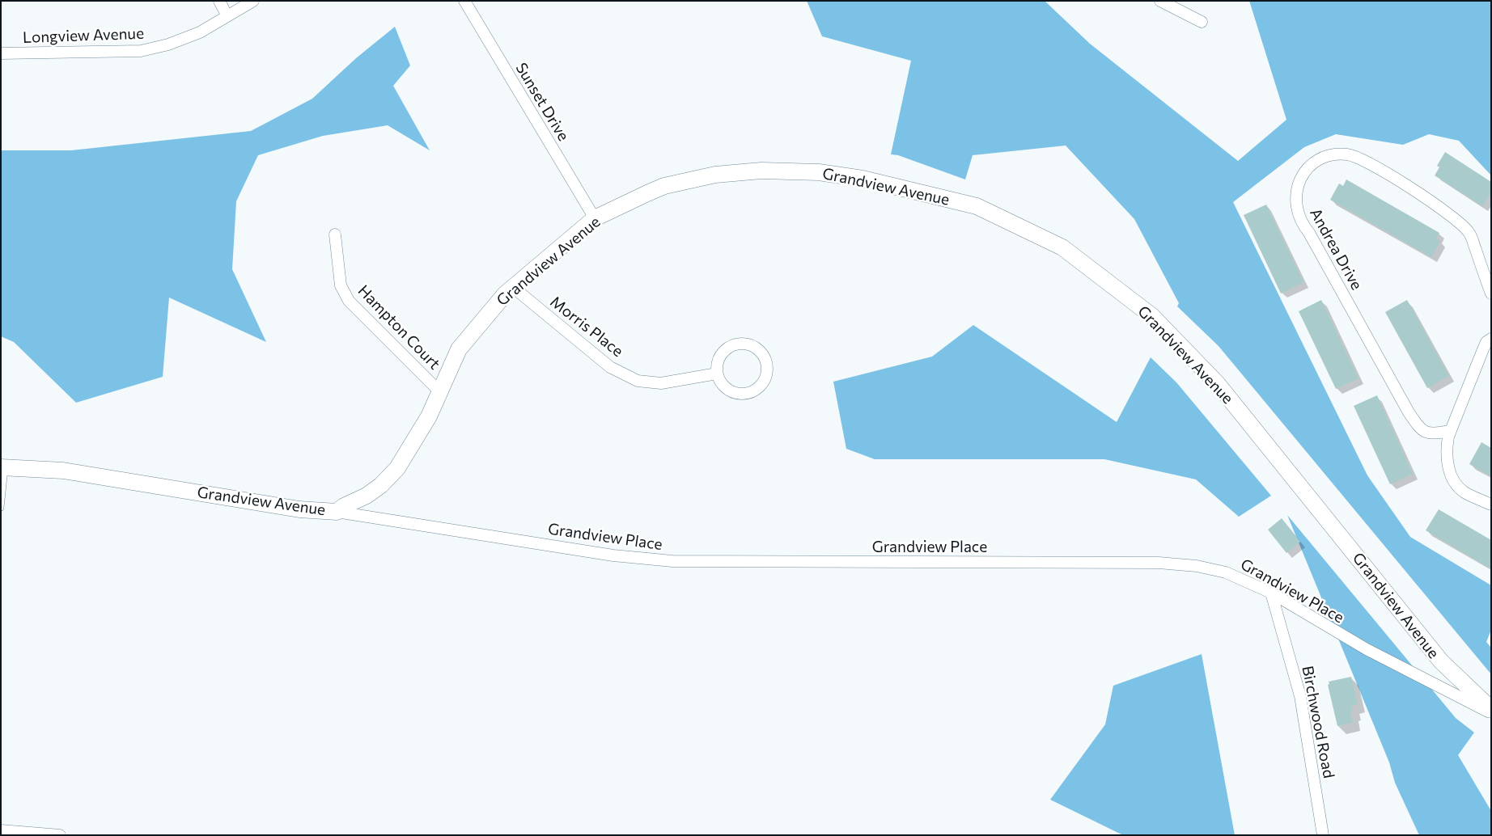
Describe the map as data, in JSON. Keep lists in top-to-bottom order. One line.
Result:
{"streets":{"main road":["Grandview Avenue"],"street":["Longview Avenue","Sunset Drive","Andrea Drive","Morris Place","Hampton Court","Grandview Place","Birchwood Road"]},"crossings":[["Sunset Drive","Grandview Avenue"],["Grandview Avenue","Morris Place"],["Grandview Avenue","Hampton Court"],["Grandview Avenue","Grandview Place"],["Grandview Place","Birchwood Road"]]}
